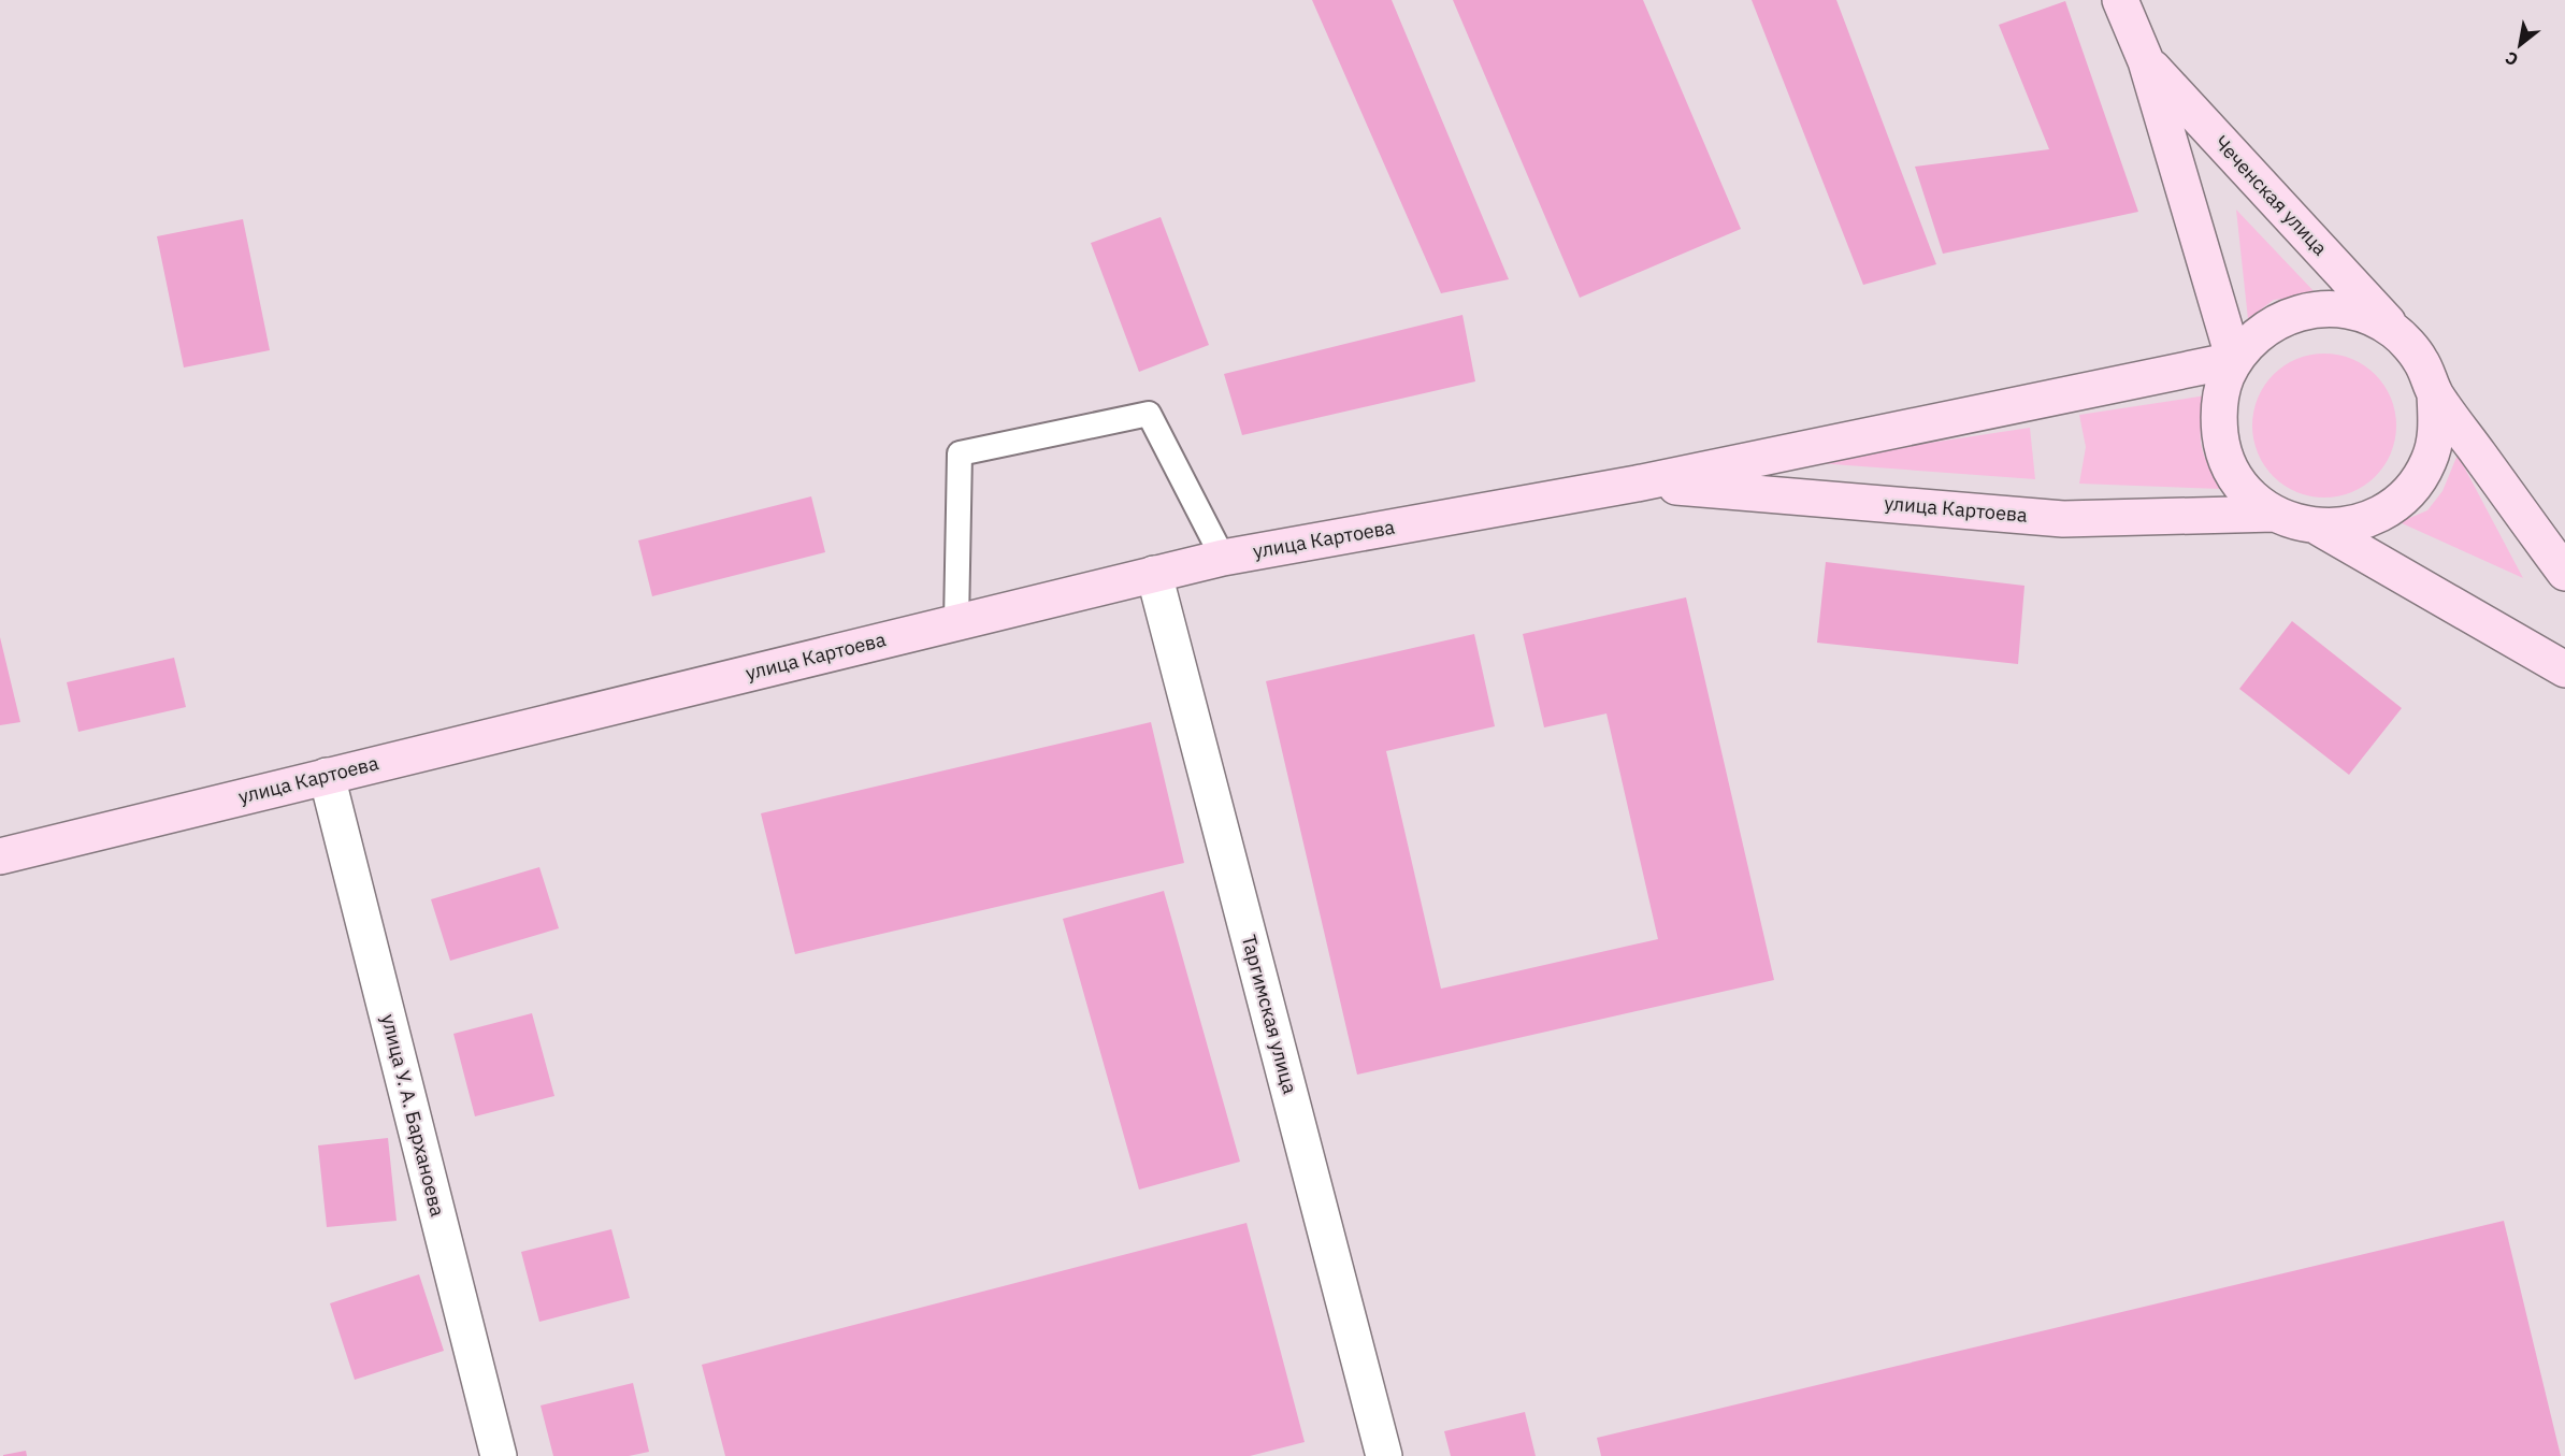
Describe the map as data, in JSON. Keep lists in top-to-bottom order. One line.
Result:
{"streets":{"main road":["Чеченская улица","улица Картоева"],"street":["Таргимская улица","улица У. А. Барханоева"]},"crossings":[["Чеченская улица","улица Картоева"],["улица Картоева","Таргимская улица"],["улица Картоева","улица У. А. Барханоева"]],"north":"bottom left"}
